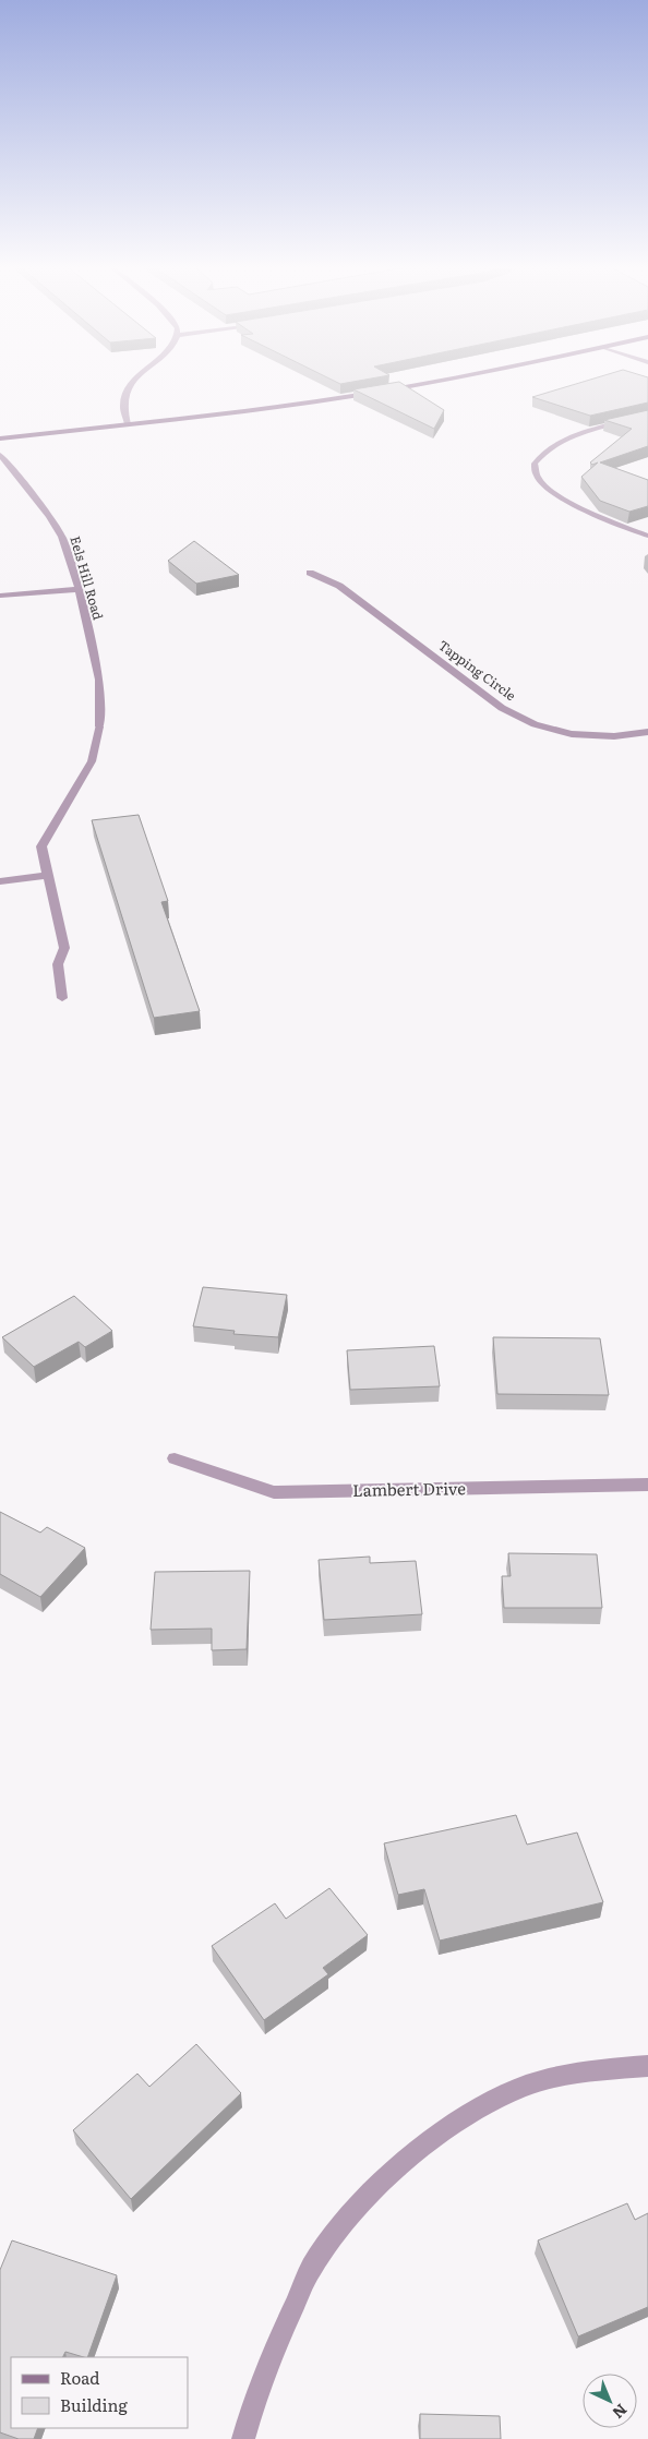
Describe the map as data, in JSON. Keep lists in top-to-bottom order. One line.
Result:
{"streets":{"street":["Eels Hill Road","Tapping Circle","Lambert Drive"]},"legend":["Road","Building"],"north":"bottom right"}
